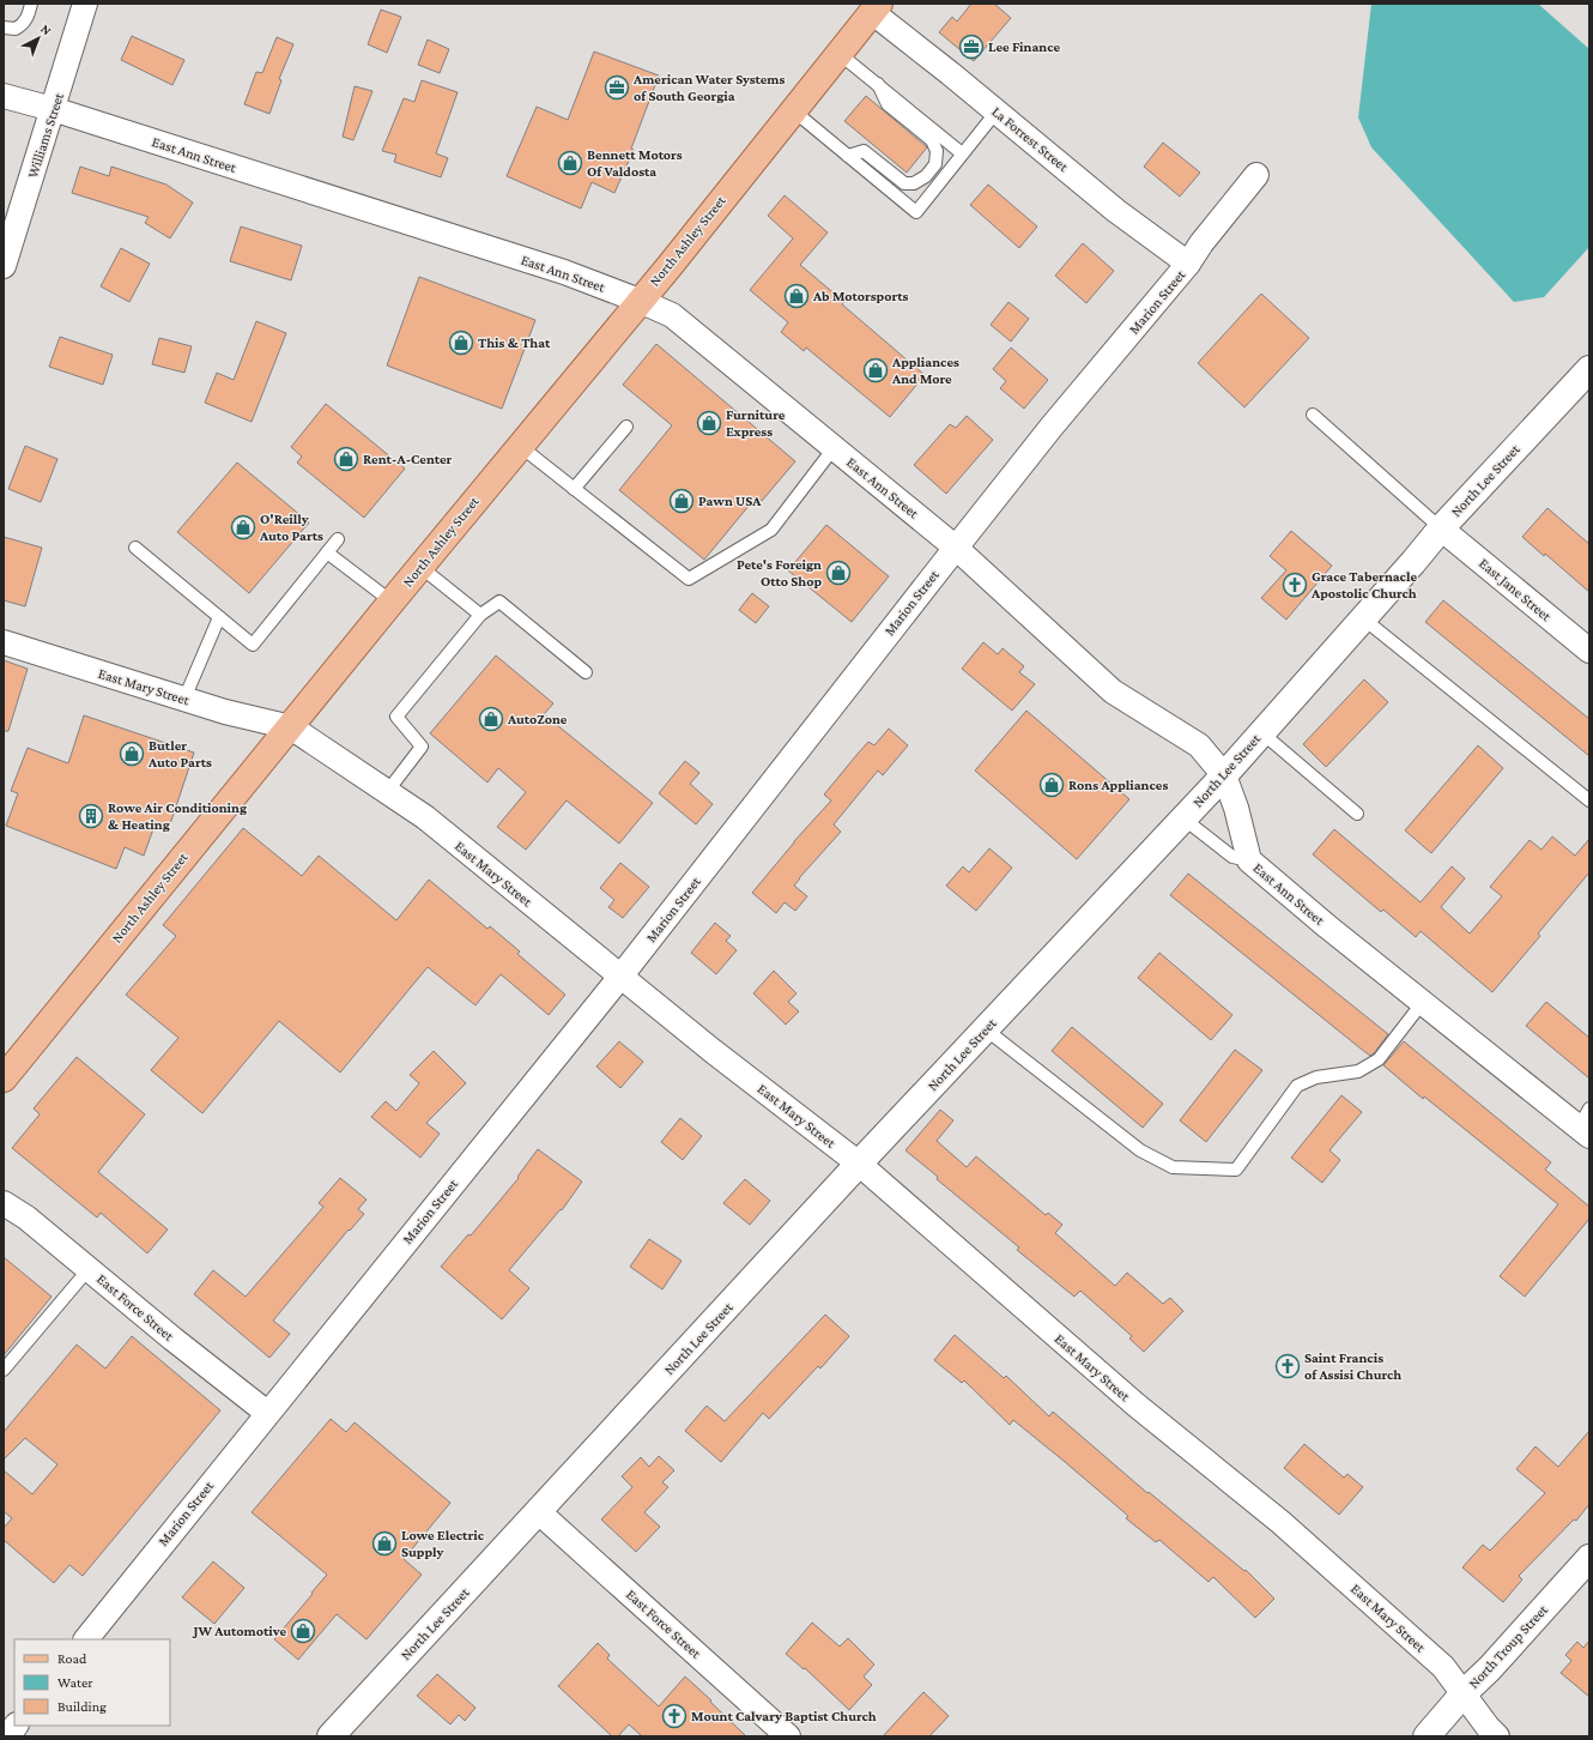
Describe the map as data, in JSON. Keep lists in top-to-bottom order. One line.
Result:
{"streets":{"main road":["North Ashley Street"],"street":["Williams Street","La Forrest Street","East Ann Street","Marion Street","North Lee Street","East Jane Street","East Mary Street","East Force Street","North Troup Street"]},"crossings":[["Williams Street","East Ann Street"],["La Forrest Street","North Ashley Street"],["La Forrest Street","Marion Street"],["East Ann Street","North Ashley Street"],["East Ann Street","Marion Street"],["East Ann Street","North Lee Street"],["North Ashley Street","East Mary Street"],["Marion Street","East Mary Street"],["Marion Street","East Force Street"],["North Lee Street","East Jane Street"],["North Lee Street","East Mary Street"],["North Lee Street","East Force Street"],["East Mary Street","North Troup Street"]],"places":{"office":["Lee Finance","American Water Systems of South Georgia"],"shop":["Bennett Motors Of Valdosta","Ab Motorsports","This & That","Appliances And More","Furniture Express","Rent-A-Center","Pawn USA","O'Reilly Auto Parts","Pete's Foreign Otto Shop","AutoZone","Butler Auto Parts","Rons Appliances","Lowe Electric Supply","JW Automotive"],"church":["Grace Tabernacle Apostolic Church","Saint Francis of Assisi Church","Mount Calvary Baptist Church"],"building":["Rowe Air Conditioning & Heating"]},"legend":["Road","Water","Building"],"north":"top right"}
